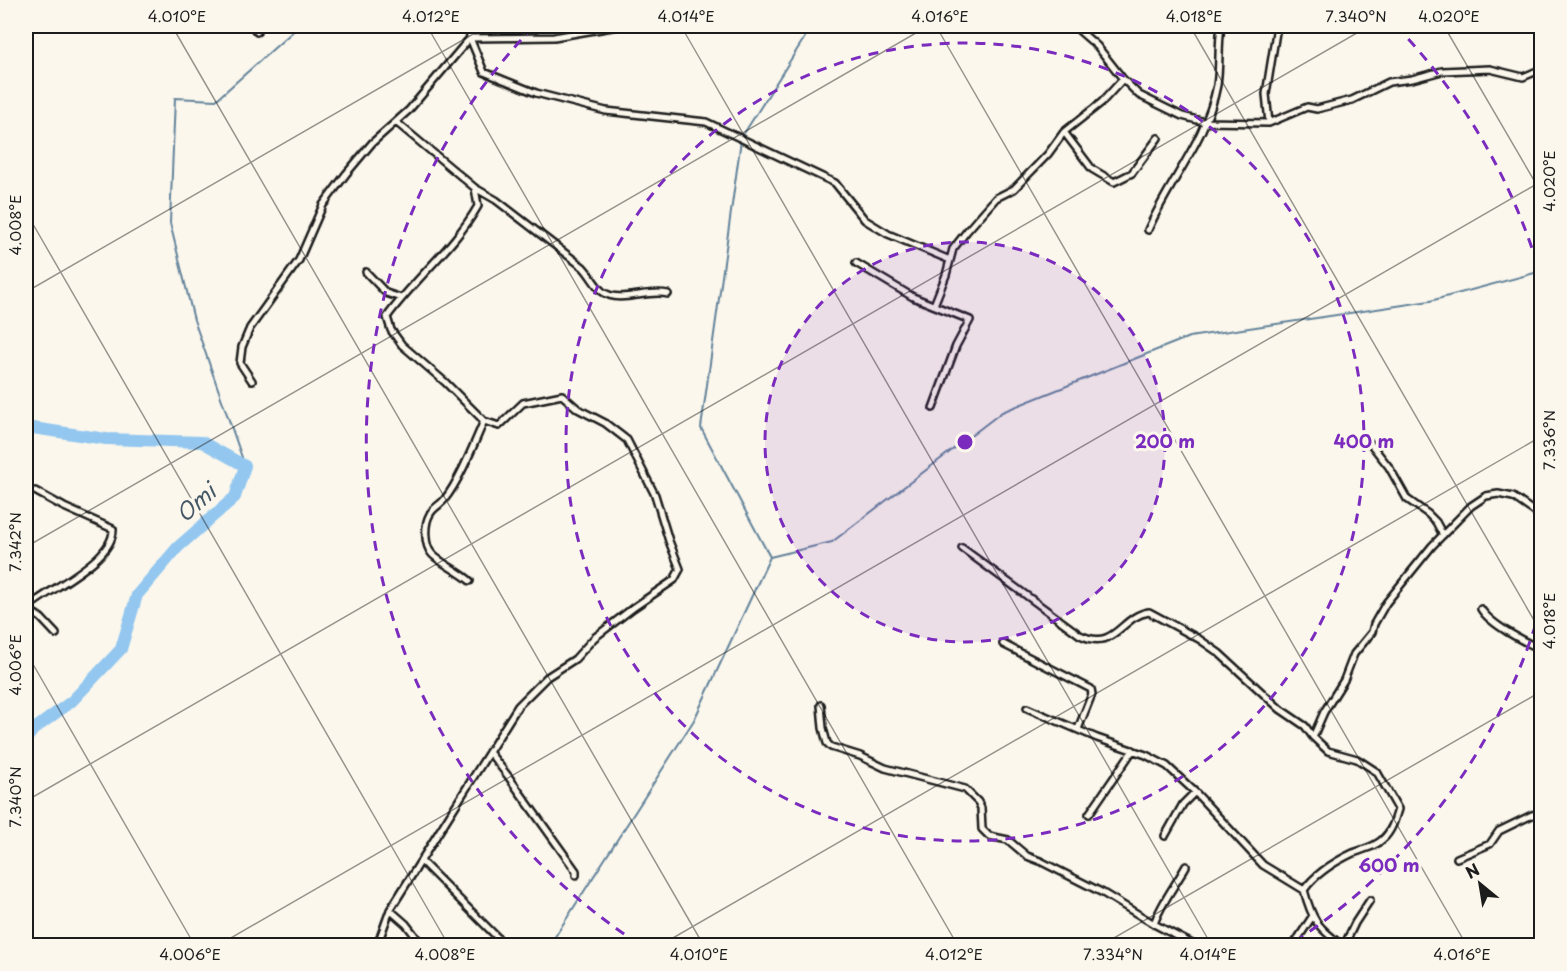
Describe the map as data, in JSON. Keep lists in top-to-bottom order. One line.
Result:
{"water":["Omi"],"north":"top left","coordinates":["4.010°E","4.012°E","4.014°E","4.016°E","4.018°E","7.340°N","4.020°E","4.008°E","7.336°N","7.342°N","4.006°E","7.334°N"],"rings":["200 m","400 m","600 m"]}
